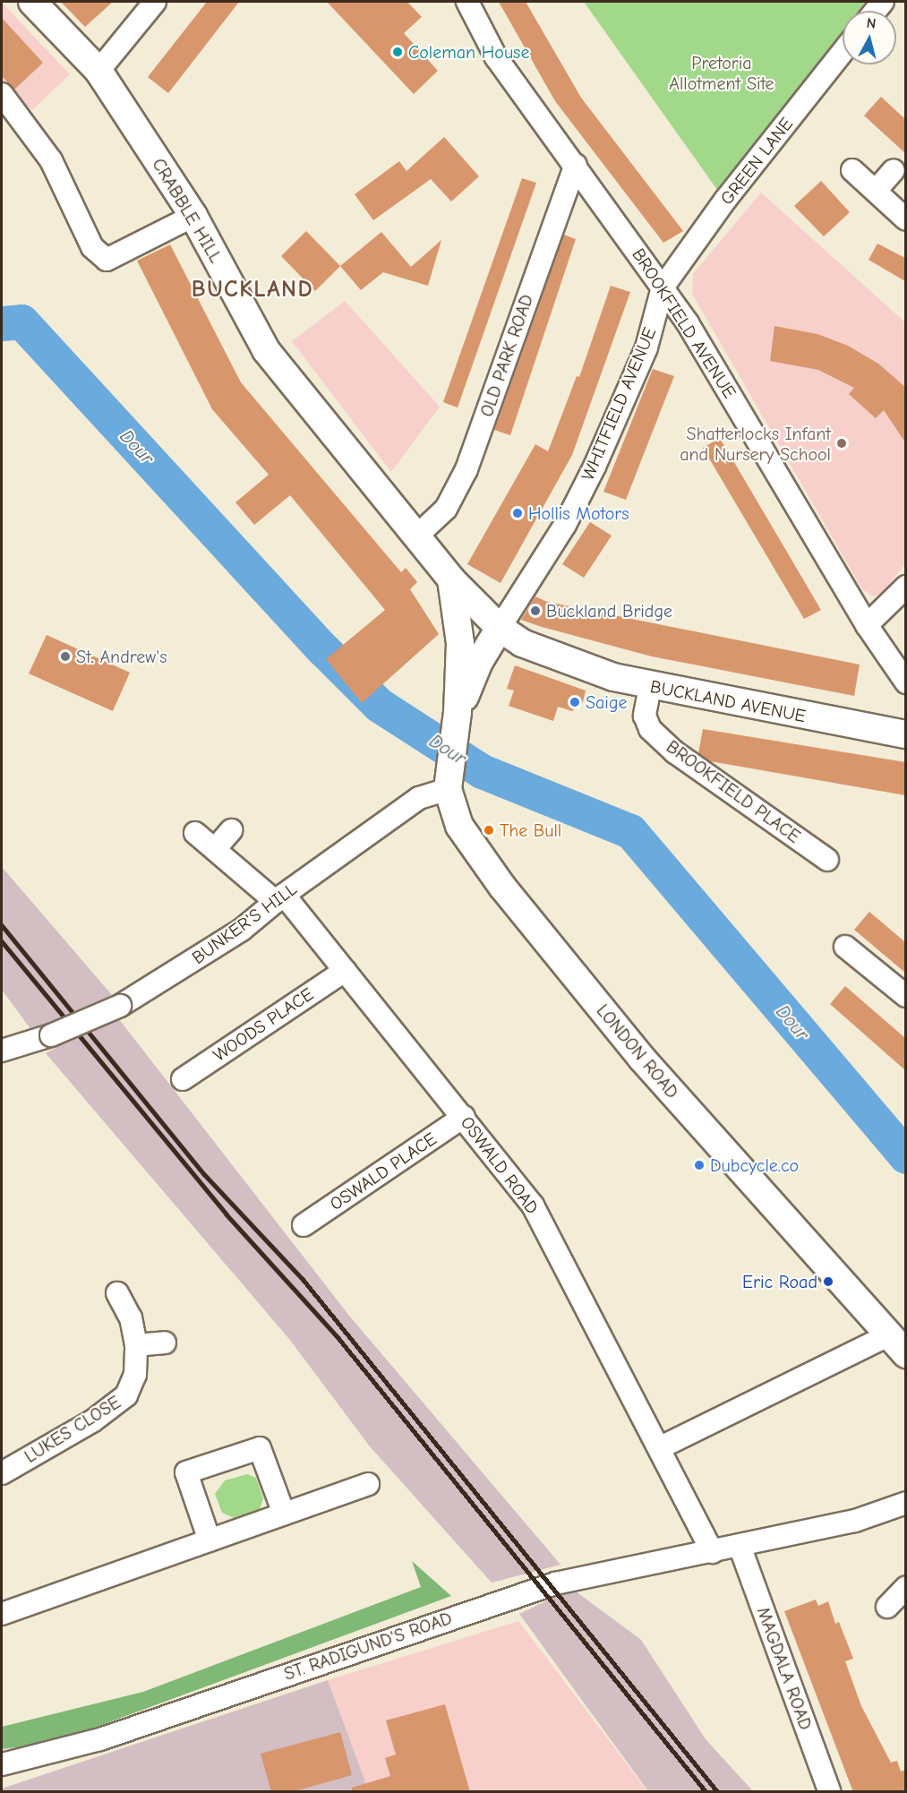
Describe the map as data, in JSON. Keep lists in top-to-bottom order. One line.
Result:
{"streets":{"main road":["CRABBLE HILL","BUCKLAND AVENUE","LONDON ROAD"],"street":["GREEN LANE","BROOKFIELD AVENUE","OLD PARK ROAD","WHITFIELD AVENUE","BROOKFIELD PLACE","BUNKER'S HILL","WOODS PLACE","OSWALD ROAD","OSWALD PLACE","LUKES CLOSE","ST. RADIGUND'S ROAD","MAGDALA ROAD"]},"crossings":[["GREEN LANE","BROOKFIELD AVENUE"],["GREEN LANE","WHITFIELD AVENUE"],["CRABBLE HILL","OLD PARK ROAD"],["CRABBLE HILL","BUCKLAND AVENUE"],["CRABBLE HILL","LONDON ROAD"],["BROOKFIELD AVENUE","OLD PARK ROAD"],["BROOKFIELD AVENUE","WHITFIELD AVENUE"],["WHITFIELD AVENUE","BUCKLAND AVENUE"],["WHITFIELD AVENUE","LONDON ROAD"],["BUCKLAND AVENUE","BROOKFIELD PLACE"],["BUCKLAND AVENUE","LONDON ROAD"],["BUNKER'S HILL","LONDON ROAD"],["BUNKER'S HILL","OSWALD ROAD"],["WOODS PLACE","OSWALD ROAD"],["OSWALD ROAD","OSWALD PLACE"],["OSWALD ROAD","ST. RADIGUND'S ROAD"],["ST. RADIGUND'S ROAD","MAGDALA ROAD"]],"districts":["BUCKLAND"],"water":["Dour"],"parks":["Pretoria Allotment Site"],"places":["Coleman House","Shatterlocks Infant and Nursery School","Hollis Motors","Buckland Bridge","St. Andrew's","Saige","The Bull","Dubcycle.co","Eric Road"],"north":"top"}
